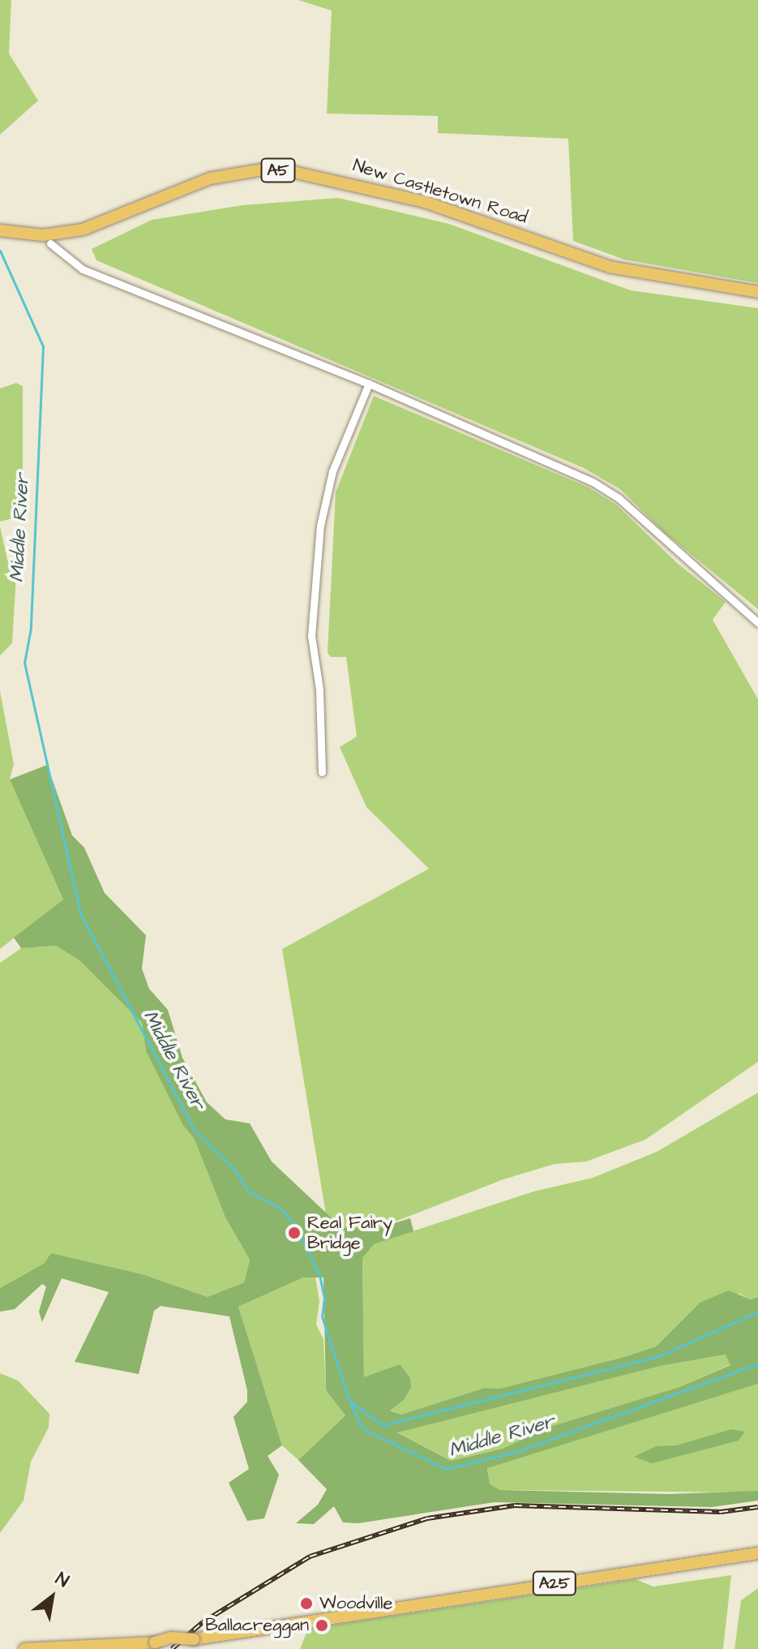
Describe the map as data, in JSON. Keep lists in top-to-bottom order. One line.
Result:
{"streets":{"main road":["A5","New Castletown Road","A25"]},"water":["Middle River"],"places":["Real Fairy Bridge","Woodville","Ballacreggan"],"north":"top right"}
